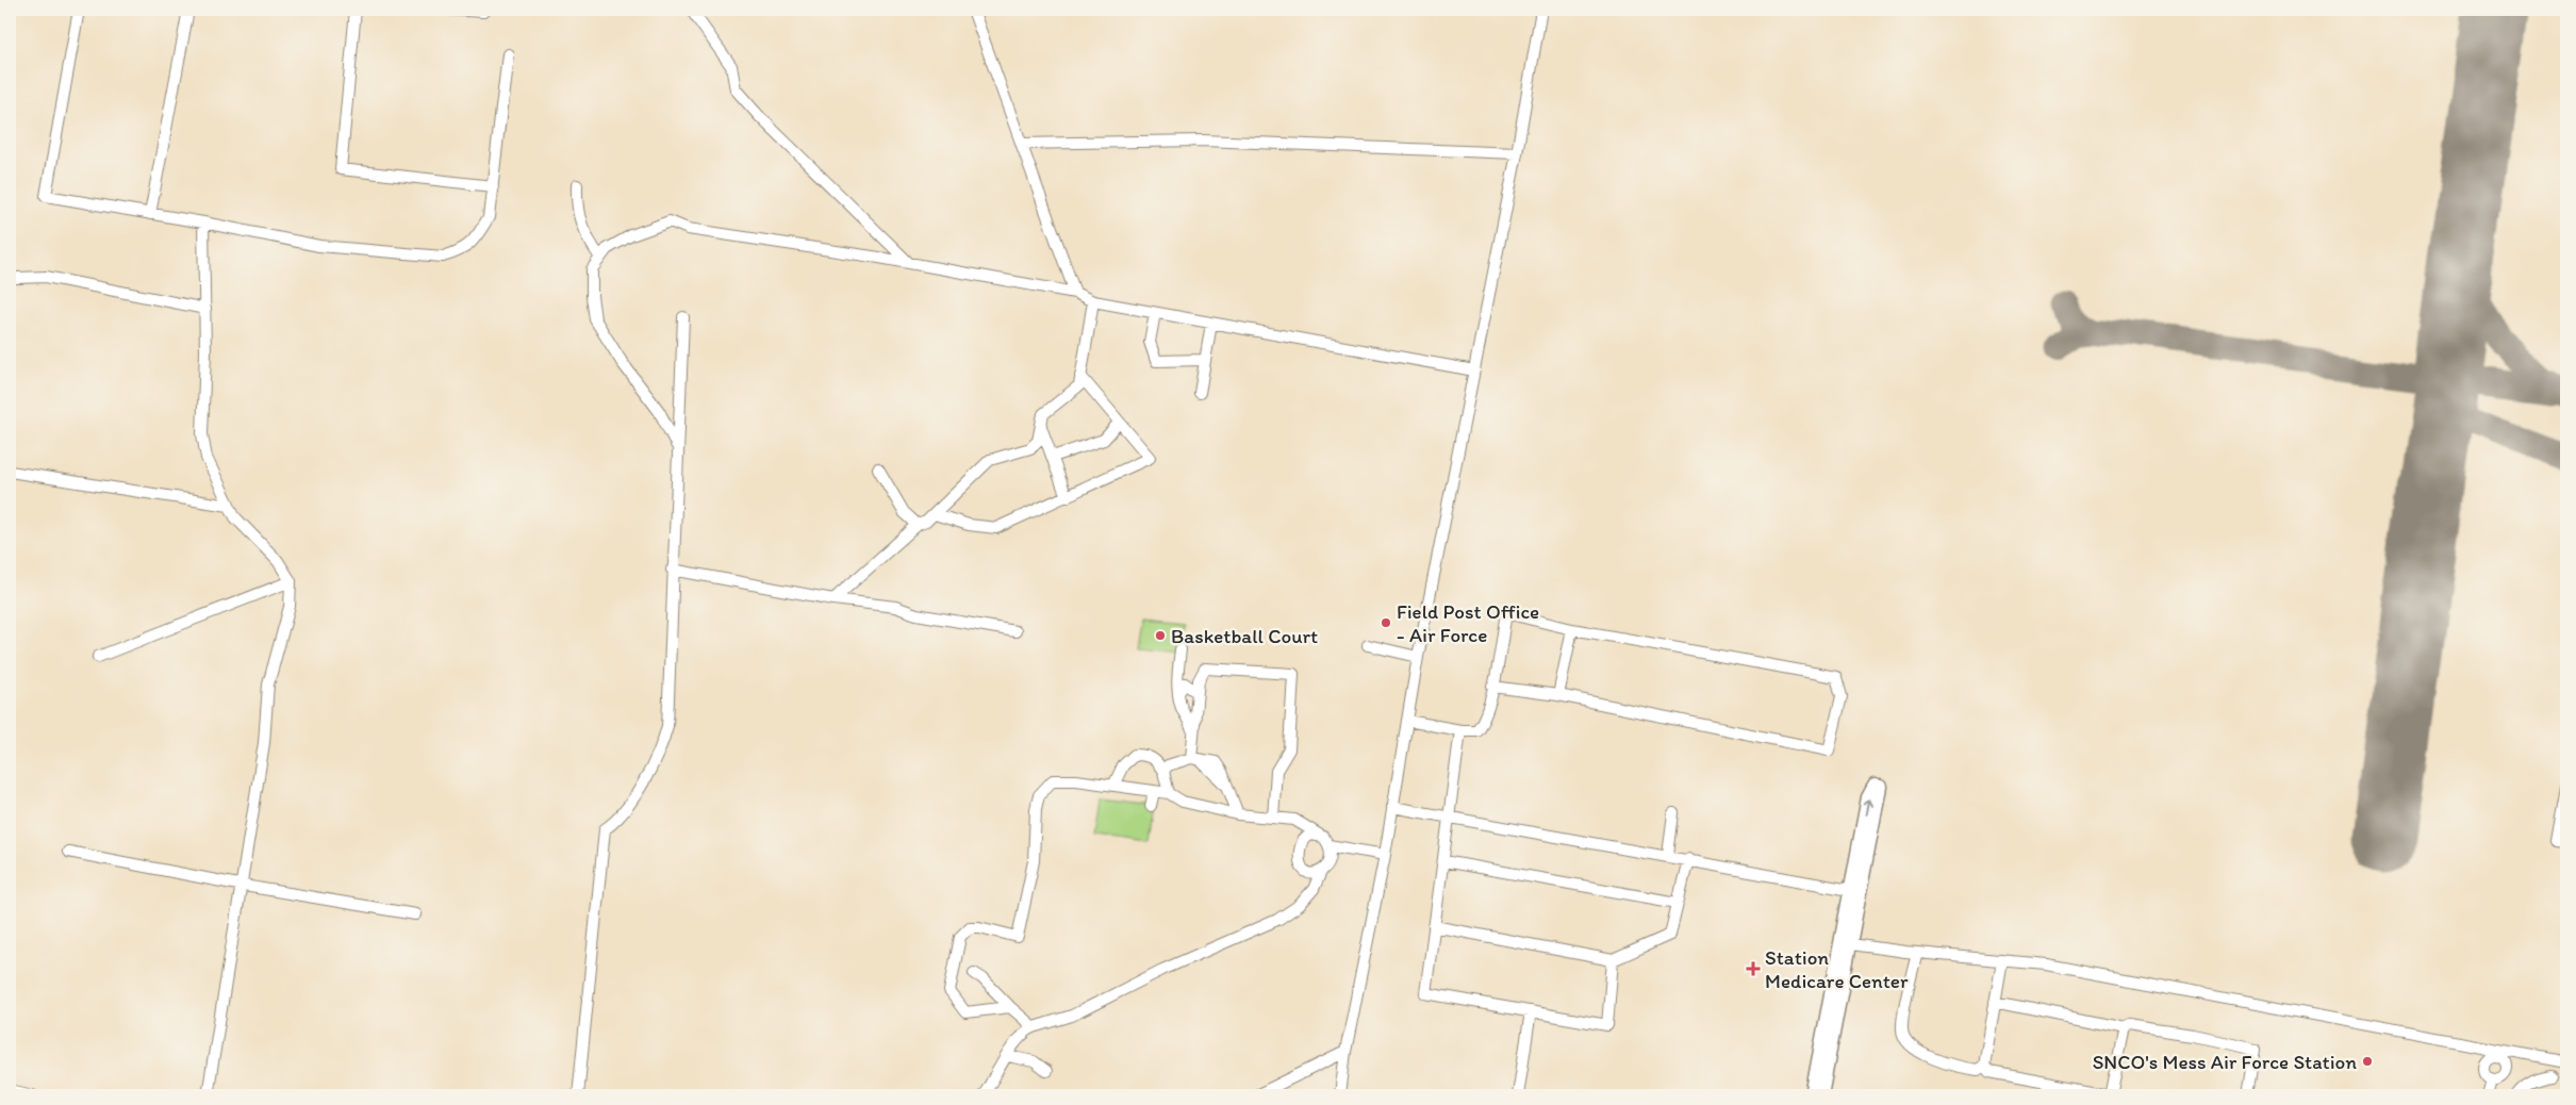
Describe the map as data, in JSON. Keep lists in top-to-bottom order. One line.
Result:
{"places":{"other":["Field Post Office - Air Force","Basketball Court","SNCO's Mess Air Force Station"],"health":["Station Medicare Center"]}}
